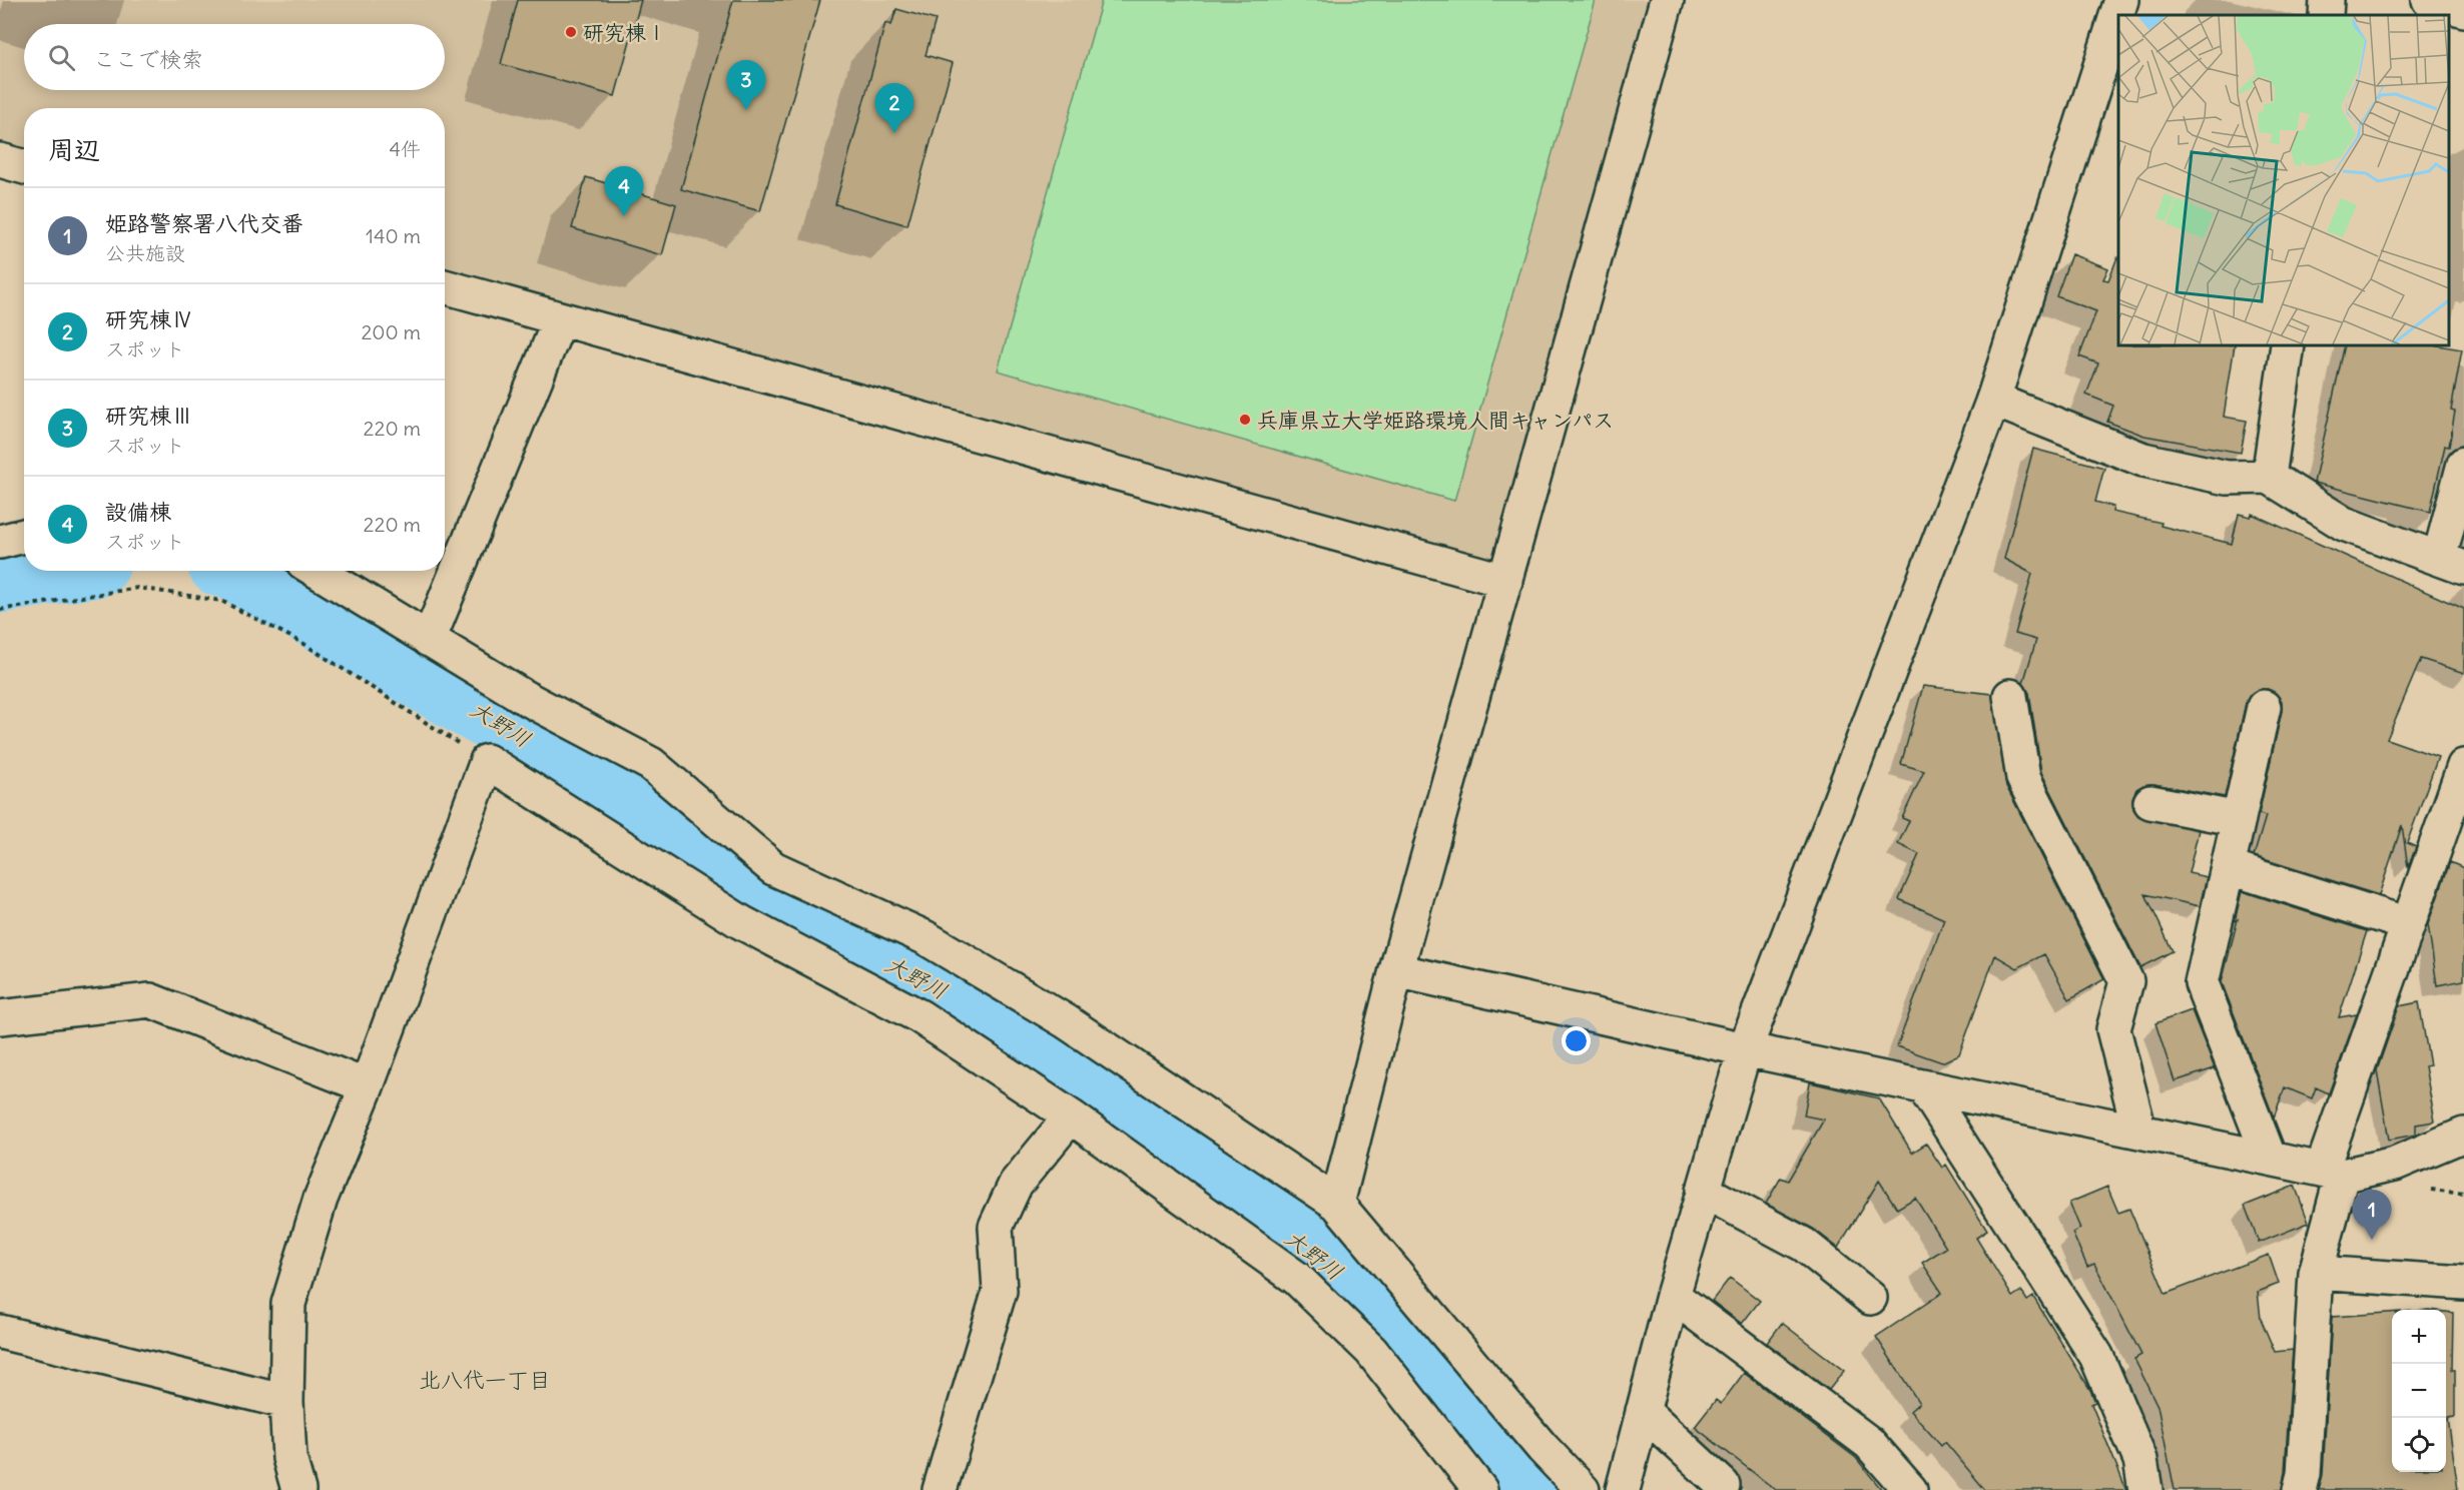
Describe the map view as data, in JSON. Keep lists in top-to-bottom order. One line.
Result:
{"districts":["北八代一丁目"],"water":["大野川"],"places":["研究棟Ⅰ","兵庫県立大学姫路環境人間キャンパス"],"page":{"search":"ここで検索","pins":["3","2","4","1"],"heading":["周辺","4件"],"list":[{"mark":"1","name":"姫路警察署八代交番","note":"公共施設","value":"140 m"},{"mark":"2","name":"研究棟Ⅳ","note":"スポット","value":"200 m"},{"mark":"3","name":"研究棟Ⅲ","note":"スポット","value":"220 m"},{"mark":"4","name":"設備棟","note":"スポット","value":"220 m"}],"map_buttons":["+","−"]}}
